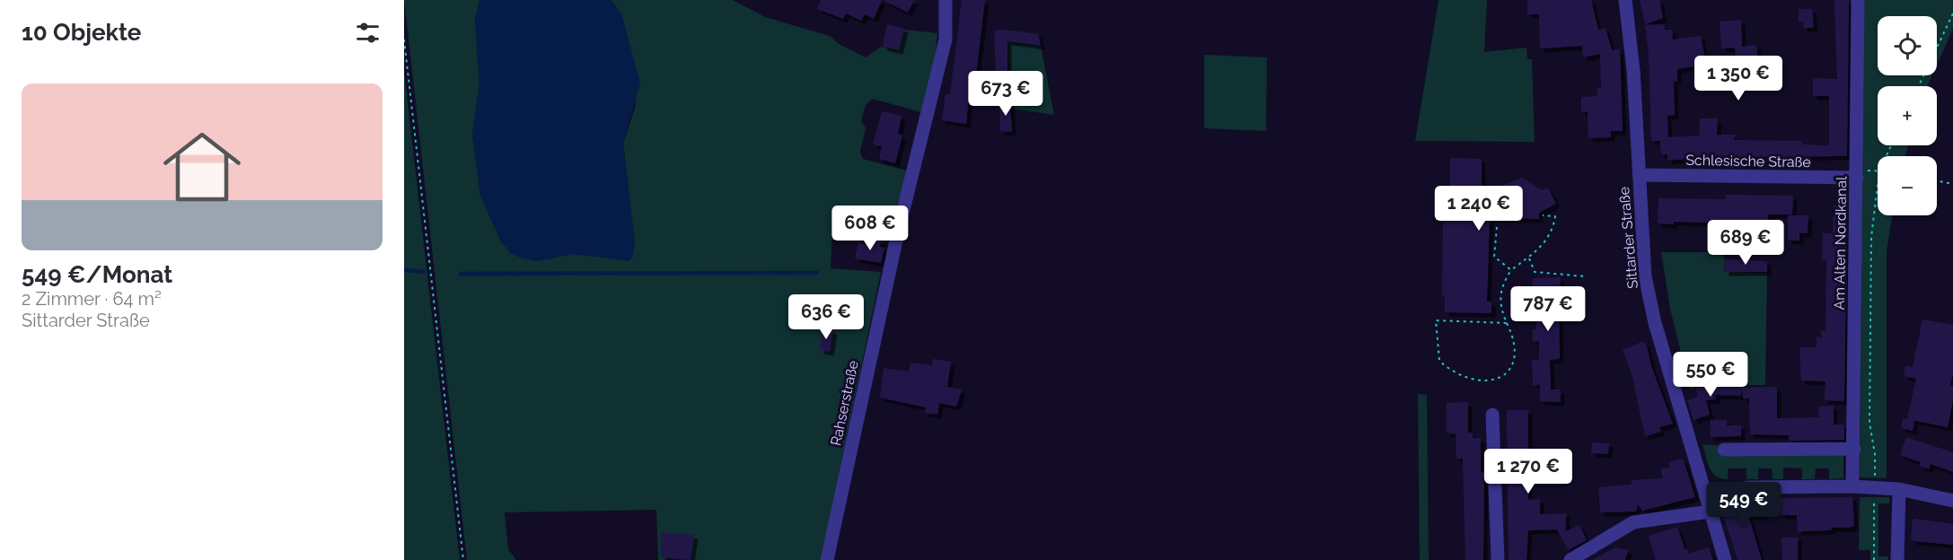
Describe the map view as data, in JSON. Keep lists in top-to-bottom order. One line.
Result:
{"streets":{"street":["Schlesische Straße","Sittarder Straße","Am Alten Nordkanal","Rahserstraße"]},"crossings":[["Schlesische Straße","Sittarder Straße"],["Schlesische Straße","Am Alten Nordkanal"]],"page":{"heading":"10 Objekte","map_buttons":["+","−"],"price":["1 350 €","673 €","1 240 €","608 €","689 €","787 €","636 €","550 €","1 270 €","549 €"],"list":[{"name":"549 €/Monat","note":"2 Zimmer · 64 m² · Sittarder Straße"}]}}
